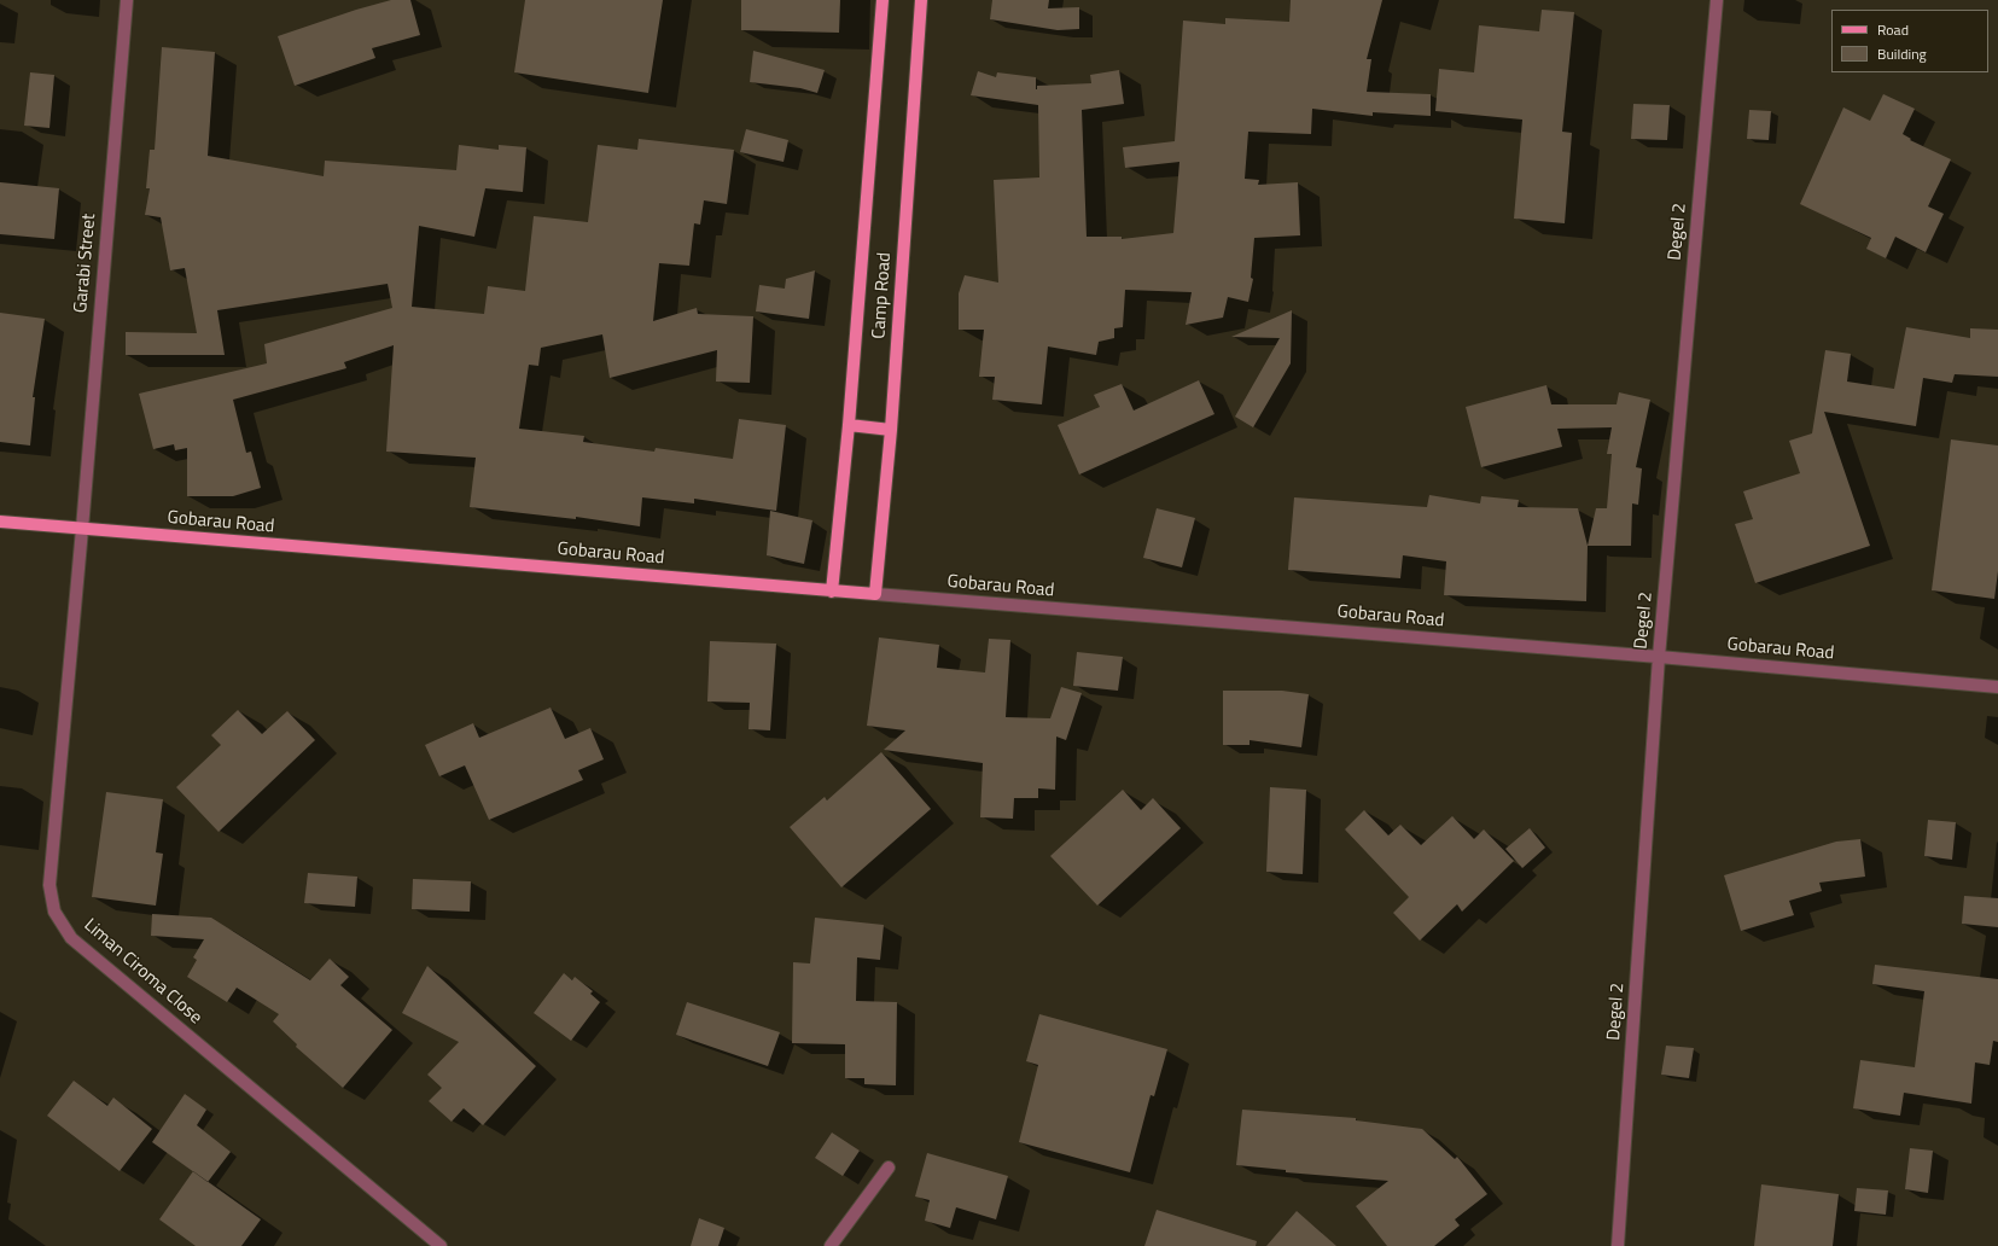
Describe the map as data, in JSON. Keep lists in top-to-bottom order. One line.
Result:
{"streets":{"main road":["Camp Road","Gobarau Road"],"street":["Degel 2","Garabi Street","Liman Ciroma Close"]},"crossings":[["Degel 2","Gobarau Road"],["Garabi Street","Gobarau Road"],["Garabi Street","Liman Ciroma Close"],["Camp Road","Gobarau Road"],["Gobarau Road","Liman Ciroma Close"]],"legend":["Road","Building"]}
